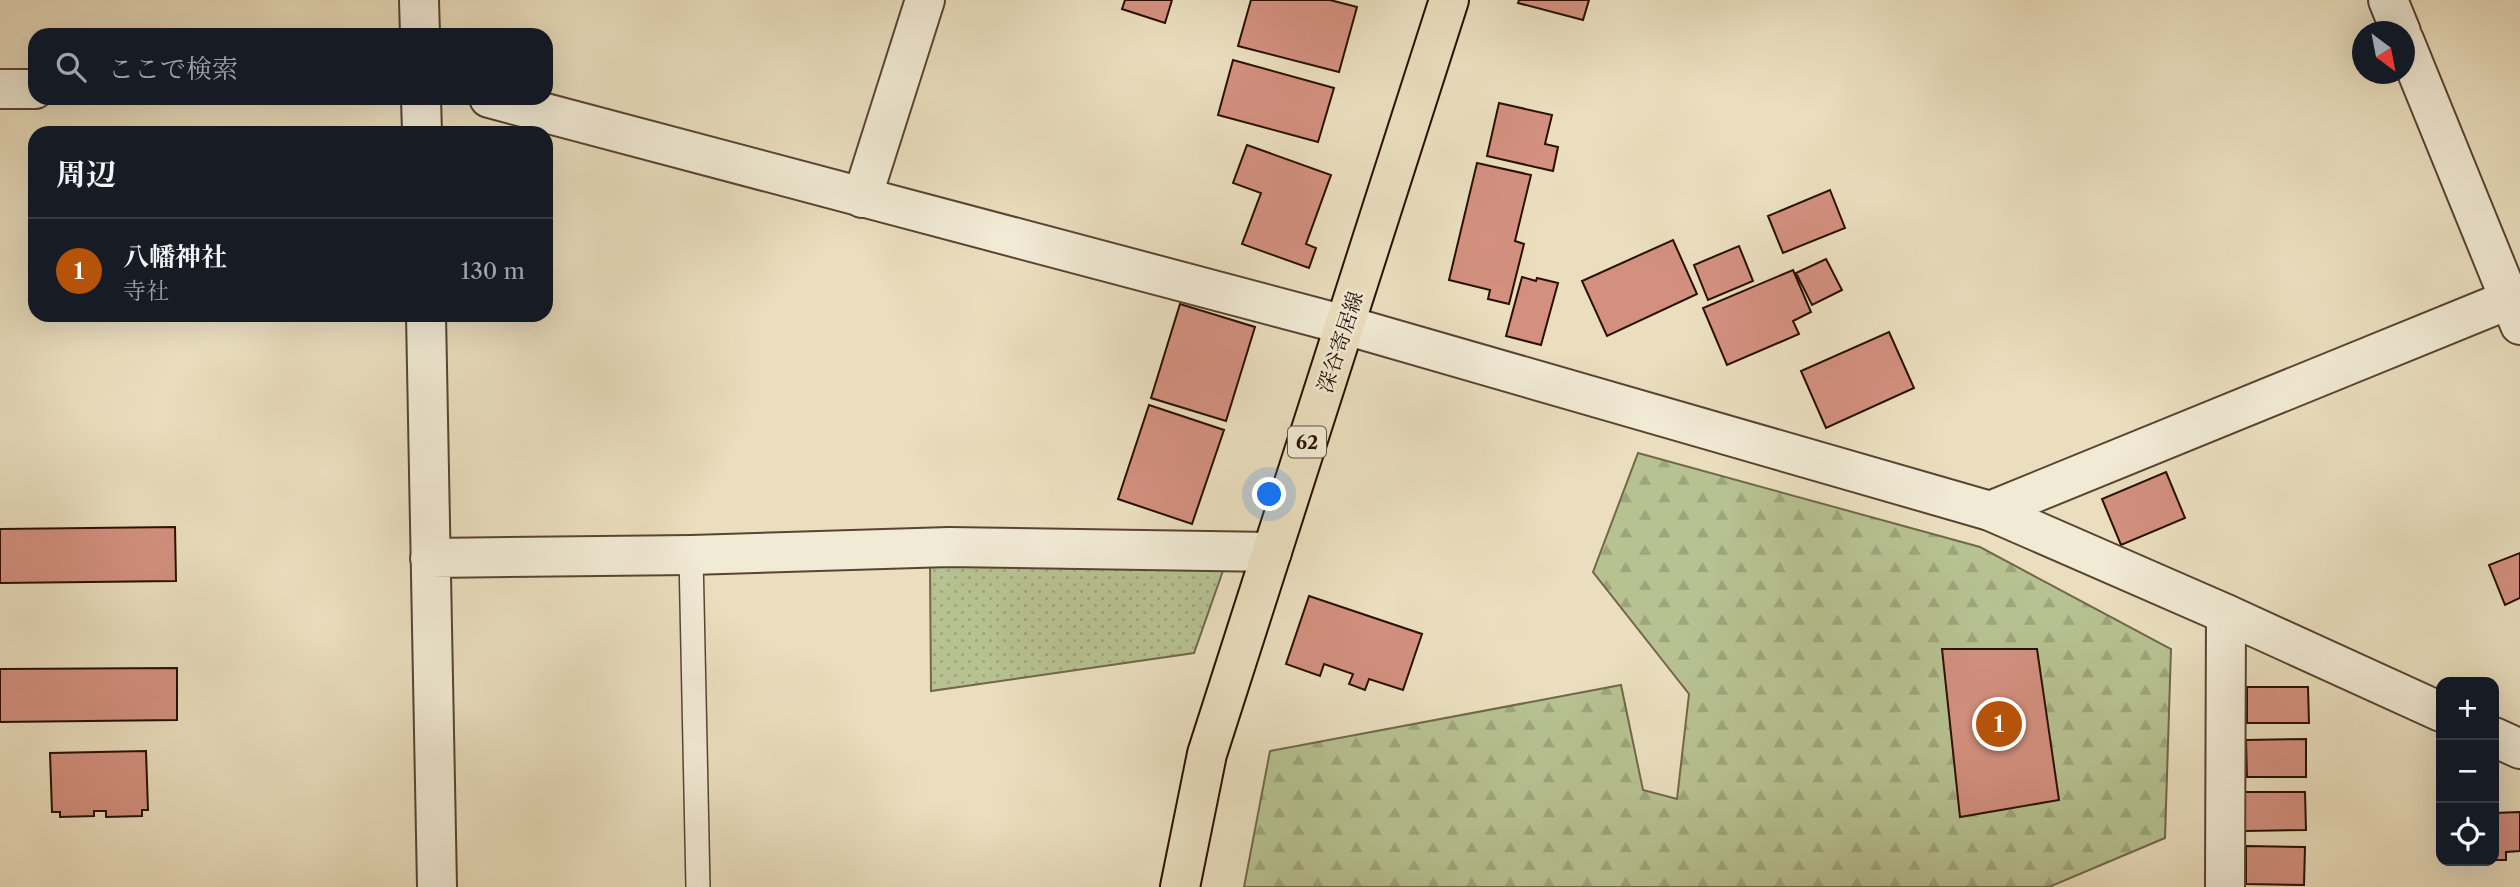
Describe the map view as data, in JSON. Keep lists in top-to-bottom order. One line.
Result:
{"streets":{"main road":["深谷寄居線","62"]},"north":"bottom right","page":{"search":"ここで検索","heading":"周辺","list":[{"mark":"1","name":"八幡神社","note":"寺社","value":"130 m"}],"map_buttons":["+","−"],"pins":"1"}}
